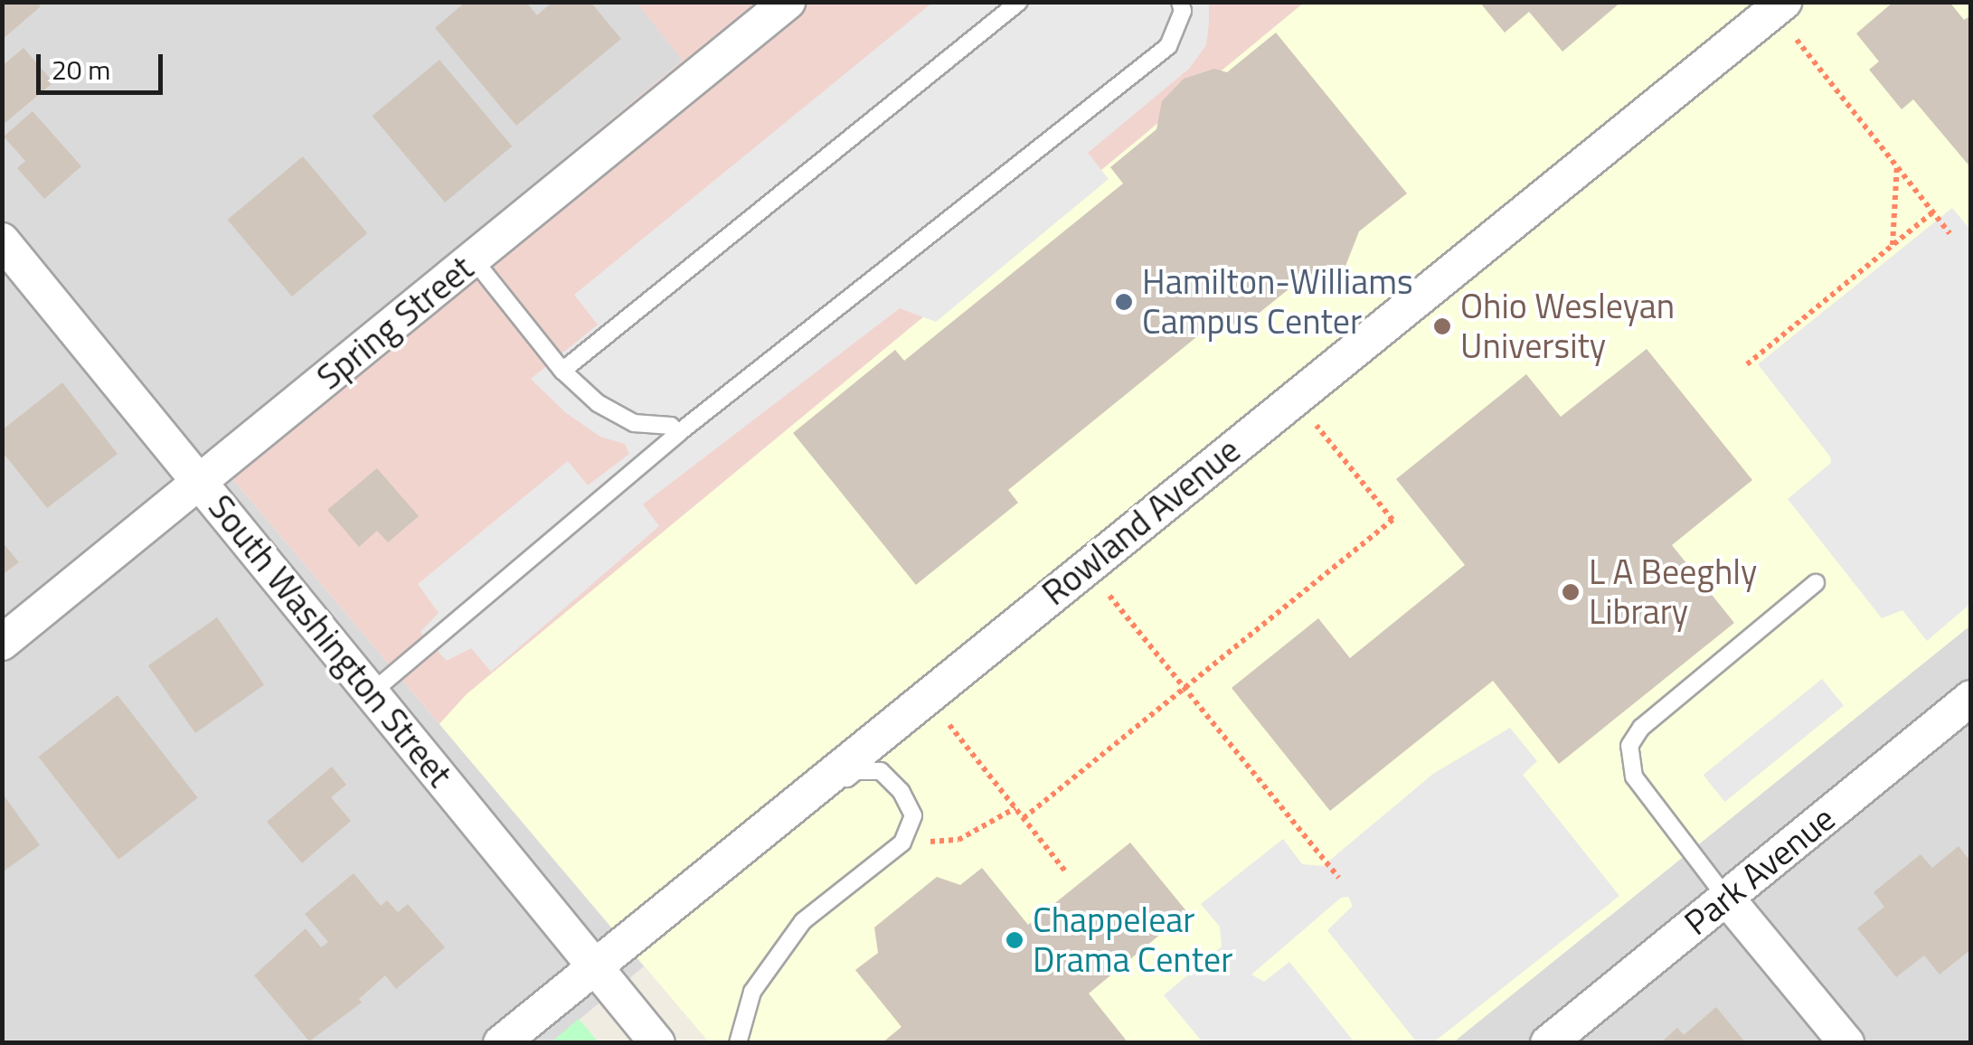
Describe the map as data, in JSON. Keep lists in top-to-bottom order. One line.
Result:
{"streets":{"street":["Spring Street","Rowland Avenue","South Washington Street","Park Avenue"]},"crossings":[["Spring Street","South Washington Street"],["Rowland Avenue","South Washington Street"]],"places":["Hamilton-Williams Campus Center","Ohio Wesleyan University","L A Beeghly Library","Chappelear Drama Center"],"scale_bar":"20 m"}
